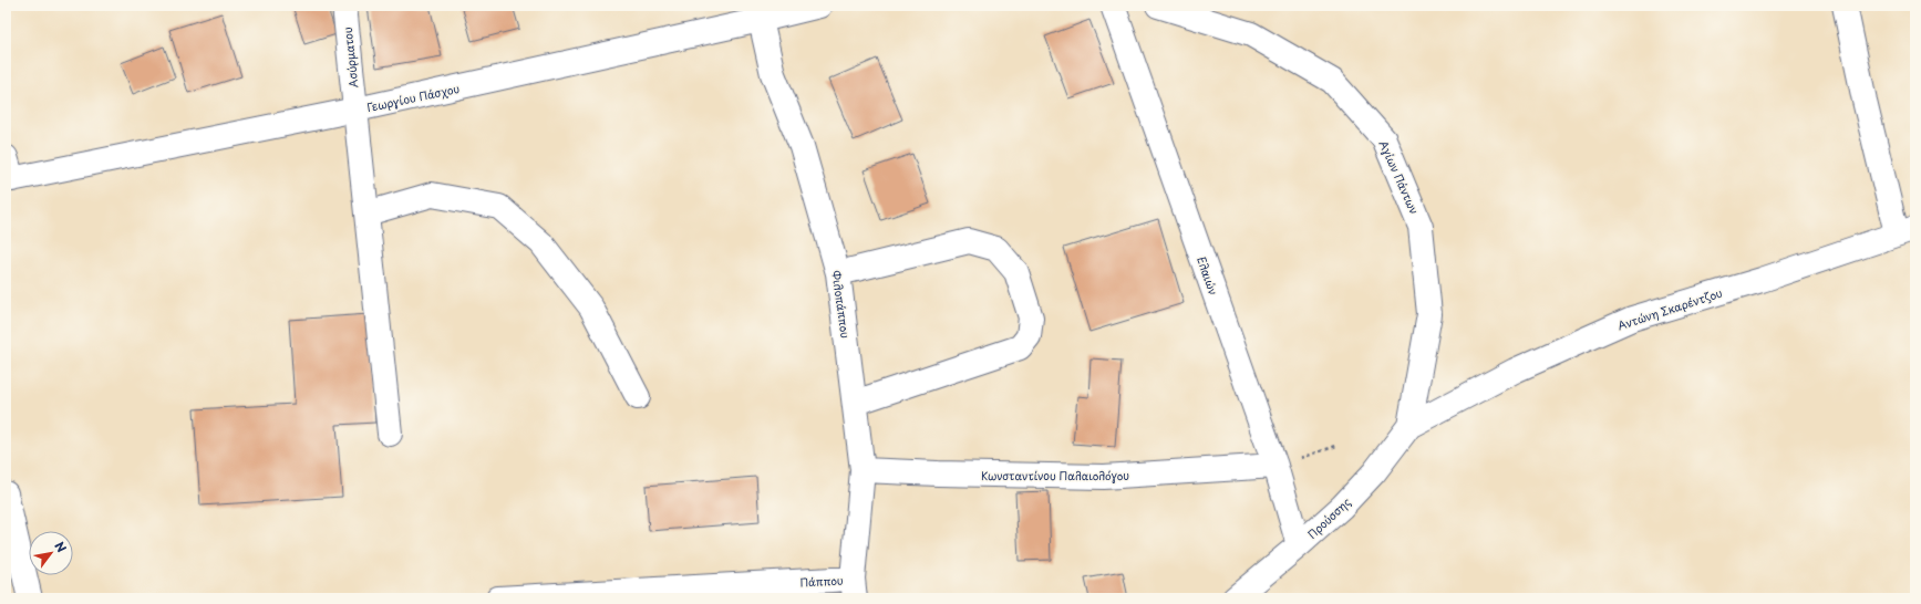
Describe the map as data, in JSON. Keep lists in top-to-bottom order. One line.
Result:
{"streets":{"street":["Ασύρματου","Γεωργίου Πάσχου","Αγίων Πάντων","Ελαιών","Φιλοπάππου","Αντώνη Σκαρέντζου","Κωνσταντίνου Παλαιολόγου","Προύσσης","Πάππου"]},"crossings":[["Ασύρματου","Γεωργίου Πάσχου"],["Γεωργίου Πάσχου","Φιλοπάππου"],["Αγίων Πάντων","Αντώνη Σκαρέντζου"],["Αγίων Πάντων","Προύσσης"],["Ελαιών","Κωνσταντίνου Παλαιολόγου"],["Ελαιών","Προύσσης"],["Φιλοπάππου","Κωνσταντίνου Παλαιολόγου"],["Φιλοπάππου","Πάππου"],["Αντώνη Σκαρέντζου","Προύσσης"]],"north":"top right"}
